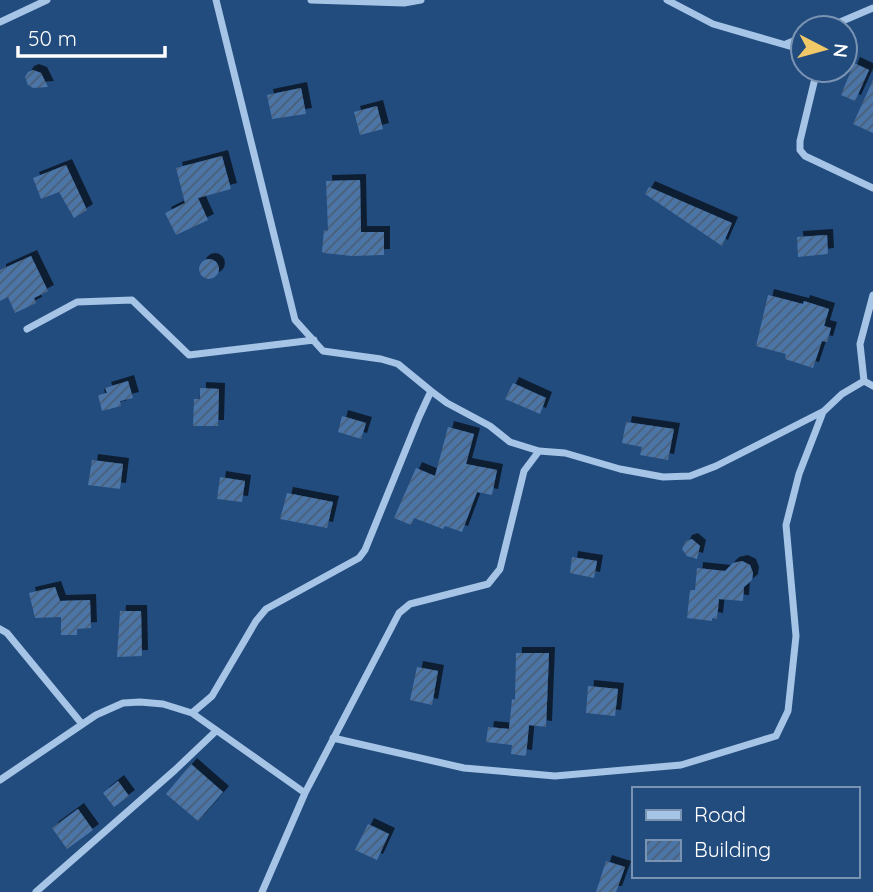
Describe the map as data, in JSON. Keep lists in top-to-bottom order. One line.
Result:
{"legend":["Road","Building"],"scale_bar":"50 m","north":"right"}
